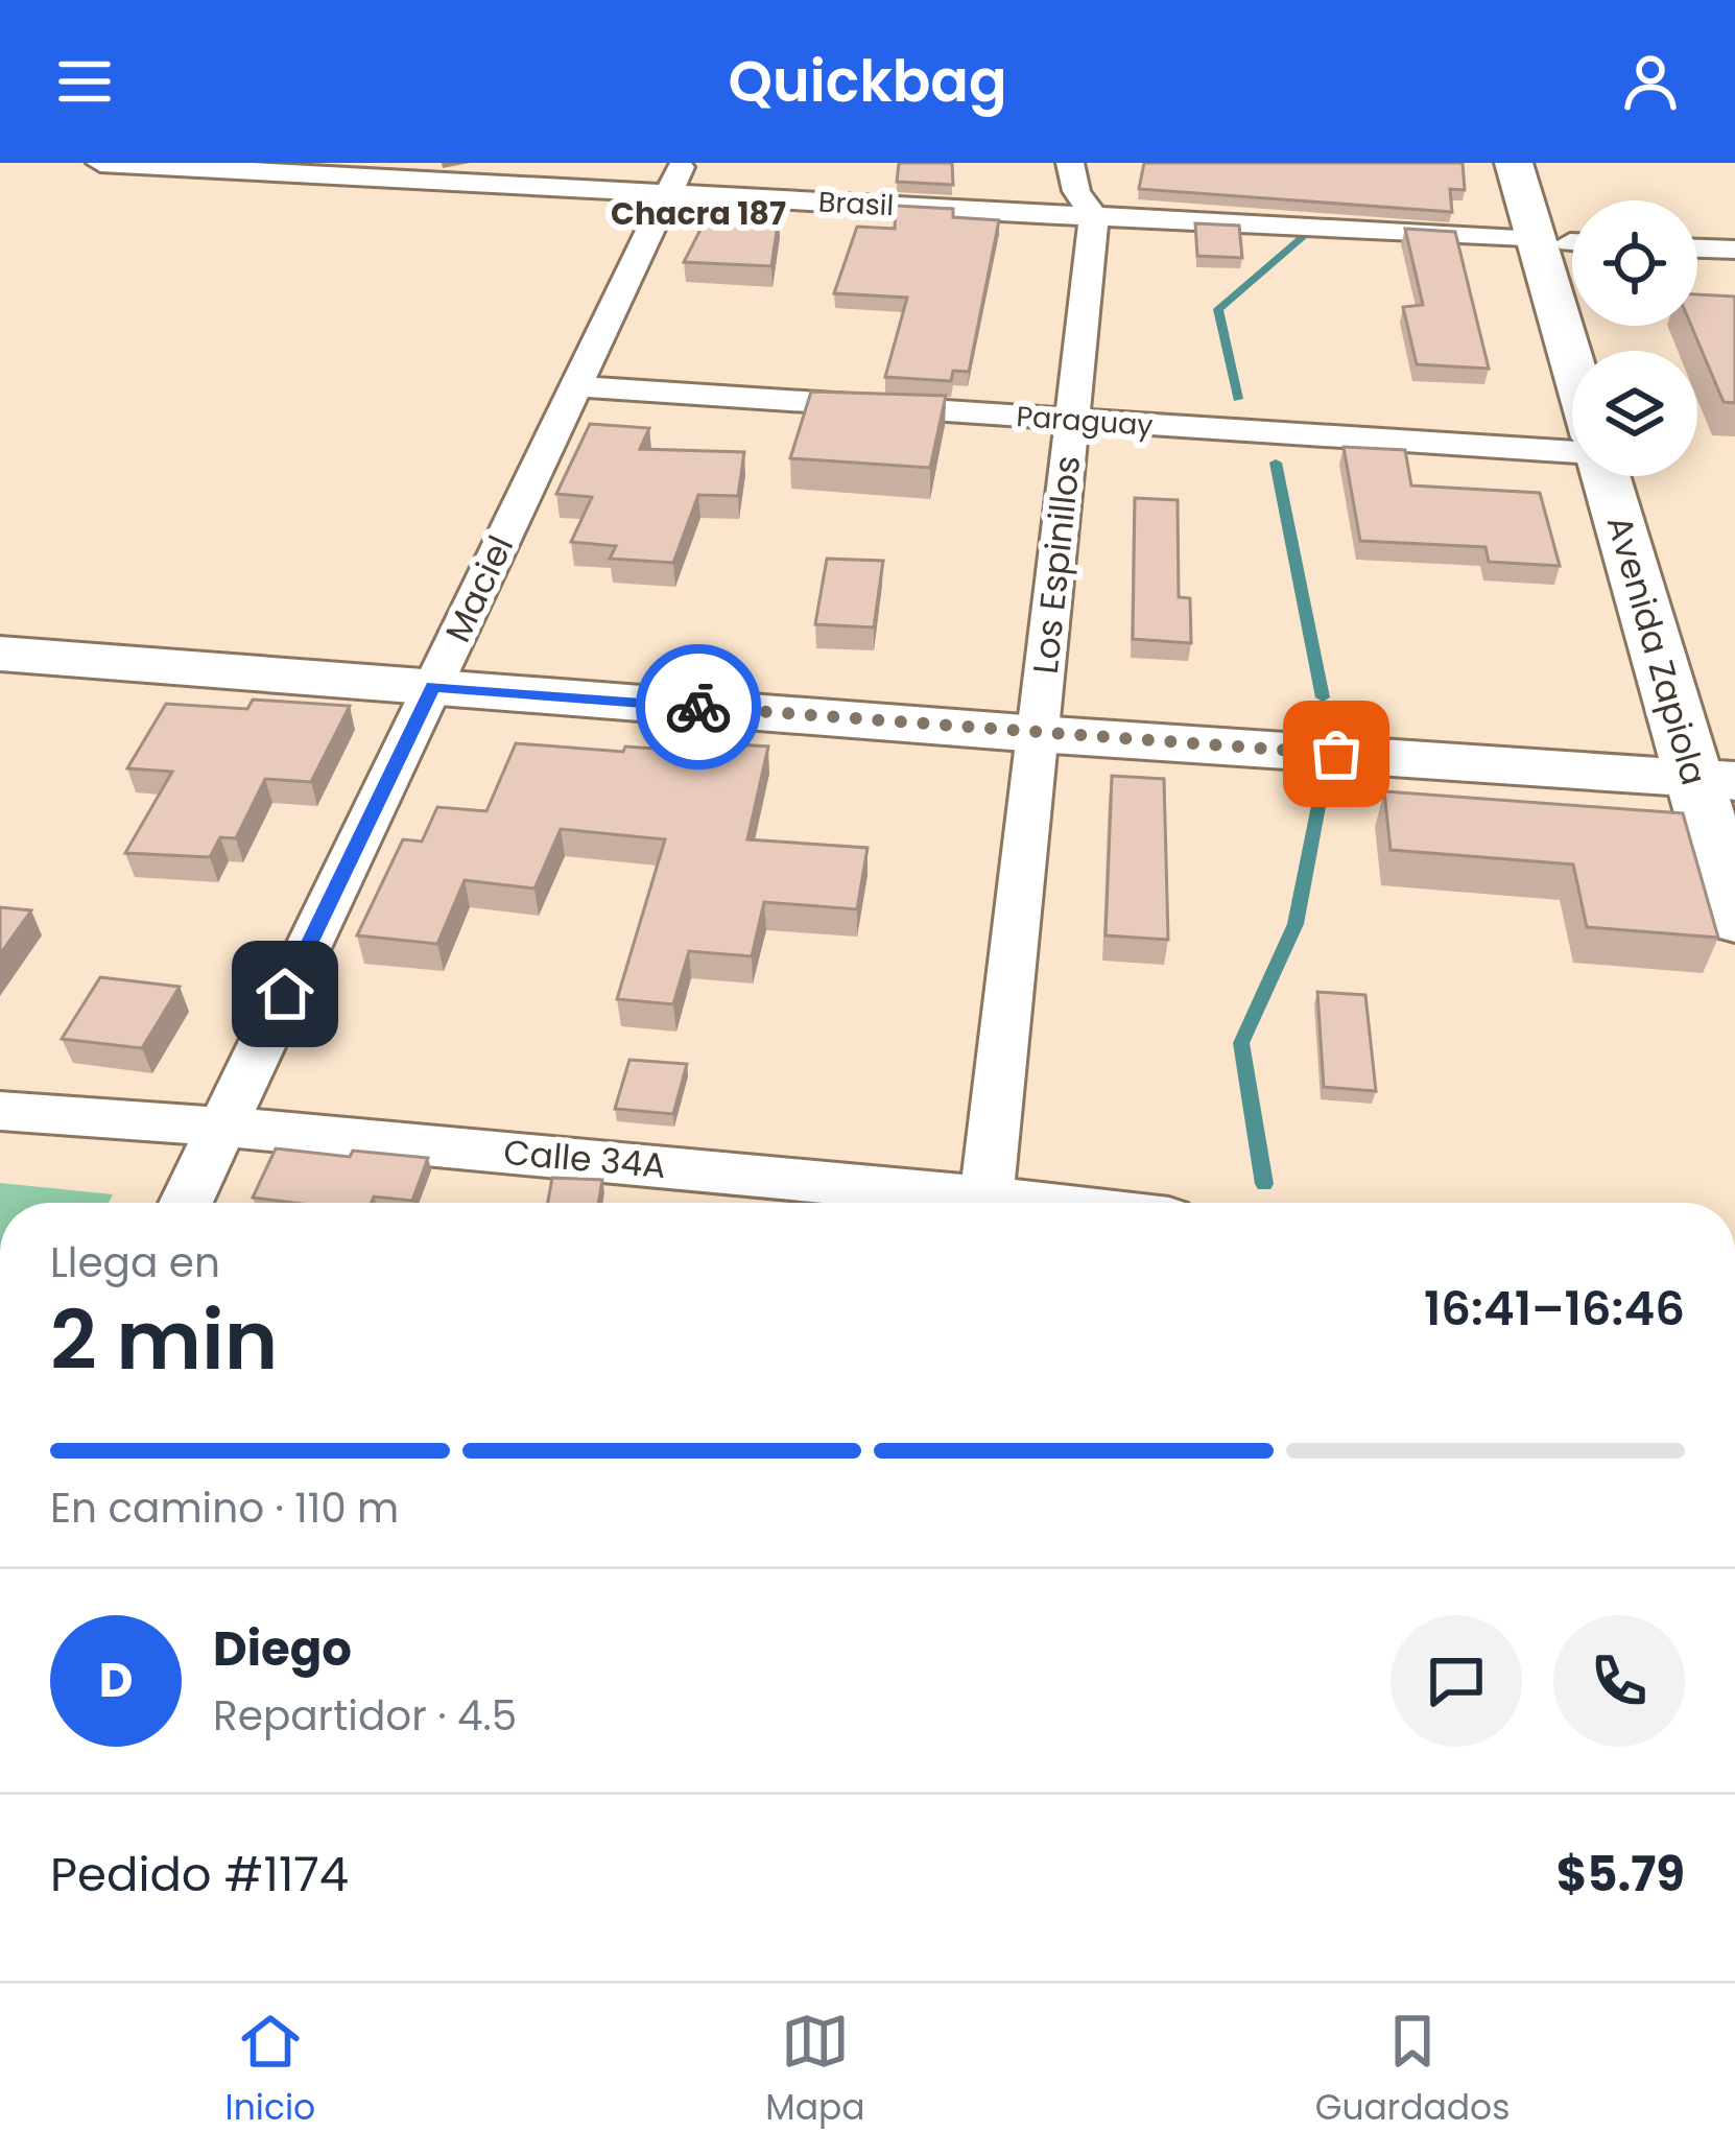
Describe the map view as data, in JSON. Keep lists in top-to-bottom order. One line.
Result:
{"streets":{"main road":["Avenida Zapiola"],"street":["Brasil","Paraguay","Los Espinillos","Maciel","Calle 34A"]},"crossings":[["Brasil","Los Espinillos"],["Brasil","Maciel"],["Paraguay","Los Espinillos"],["Paraguay","Maciel"],["Los Espinillos","Calle 34A"],["Maciel","Calle 34A"]],"districts":["Chacra 187"],"page":{"header":"Quickbag","heading":["2 min","Llega en","16:41–16:46"],"panel":["Diego","Repartidor · 4.5","Pedido #1174","$5.79"],"bar":"En camino · 110 m","round":"D","tabs":["Inicio","Mapa","Guardados"]}}
